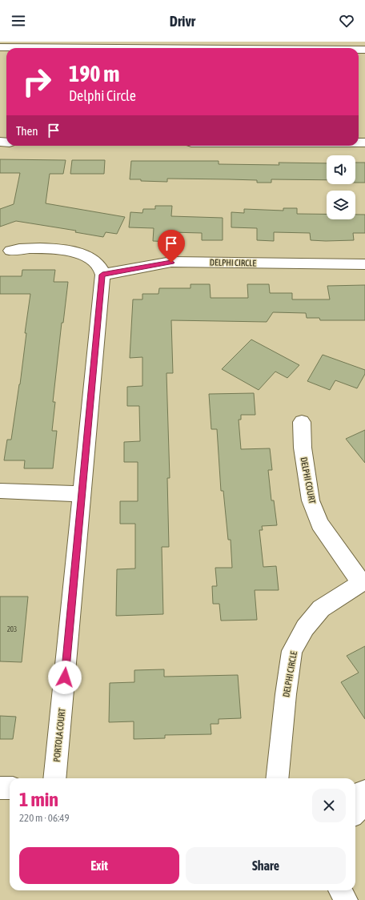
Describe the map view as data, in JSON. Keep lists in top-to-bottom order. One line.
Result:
{"streets":{"street":["DELPHI CIRCLE","DELPHI COURT","PORTOLA COURT"]},"crossings":[["DELPHI CIRCLE","DELPHI COURT"],["DELPHI CIRCLE","PORTOLA COURT"]],"house_numbers":["203"],"page":{"header":"Drivr","turn":["190 m","Delphi Circle"],"then":"Then","heading":["1 min","220 m · 06:49"],"buttons":["Exit","Share"]}}
